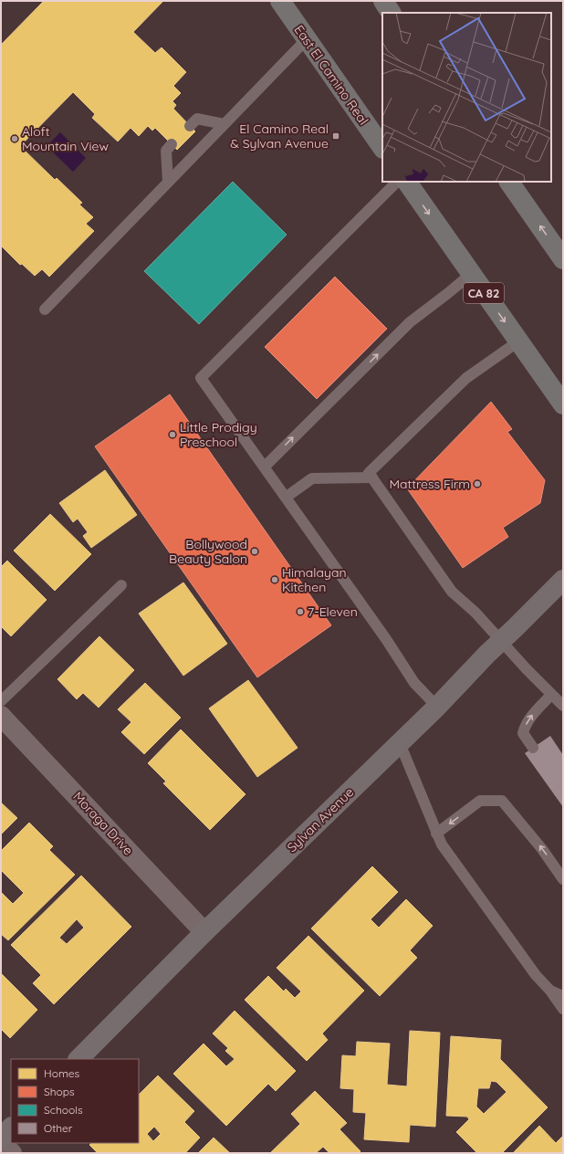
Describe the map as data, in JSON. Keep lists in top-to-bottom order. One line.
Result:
{"streets":{"main road":["East El Camino Real","CA 82"],"street":["Sylvan Avenue","Moraga Drive"]},"crossings":[["Sylvan Avenue","Moraga Drive"]],"places":{"transit":["El Camino Real & Sylvan Avenue"],"other":["Aloft Mountain View","Little Prodigy Preschool","Mattress Firm","Bollywood Beauty Salon","Himalayan Kitchen","7-Eleven"]},"legend":["Homes","Shops","Schools","Other"]}
